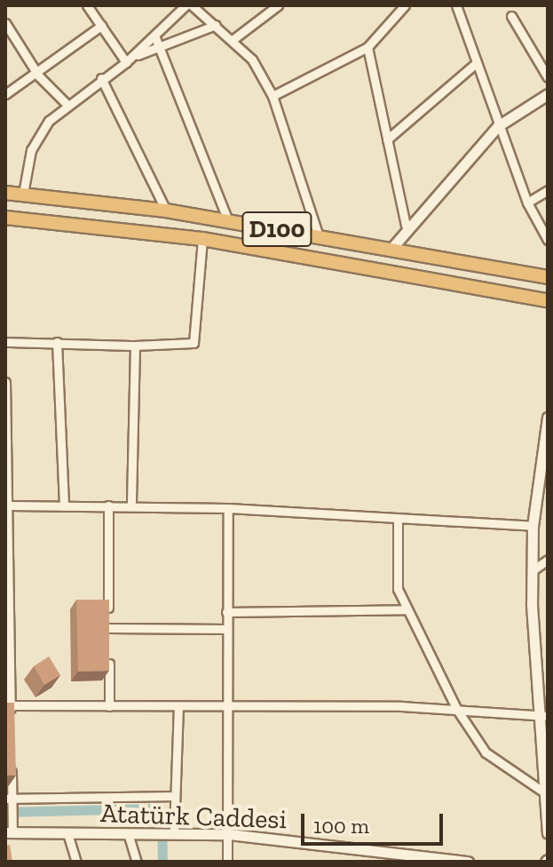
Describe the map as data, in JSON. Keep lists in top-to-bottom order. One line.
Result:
{"streets":{"highway":["D100"],"street":["Atatürk Caddesi"]},"scale_bar":"100 m"}
